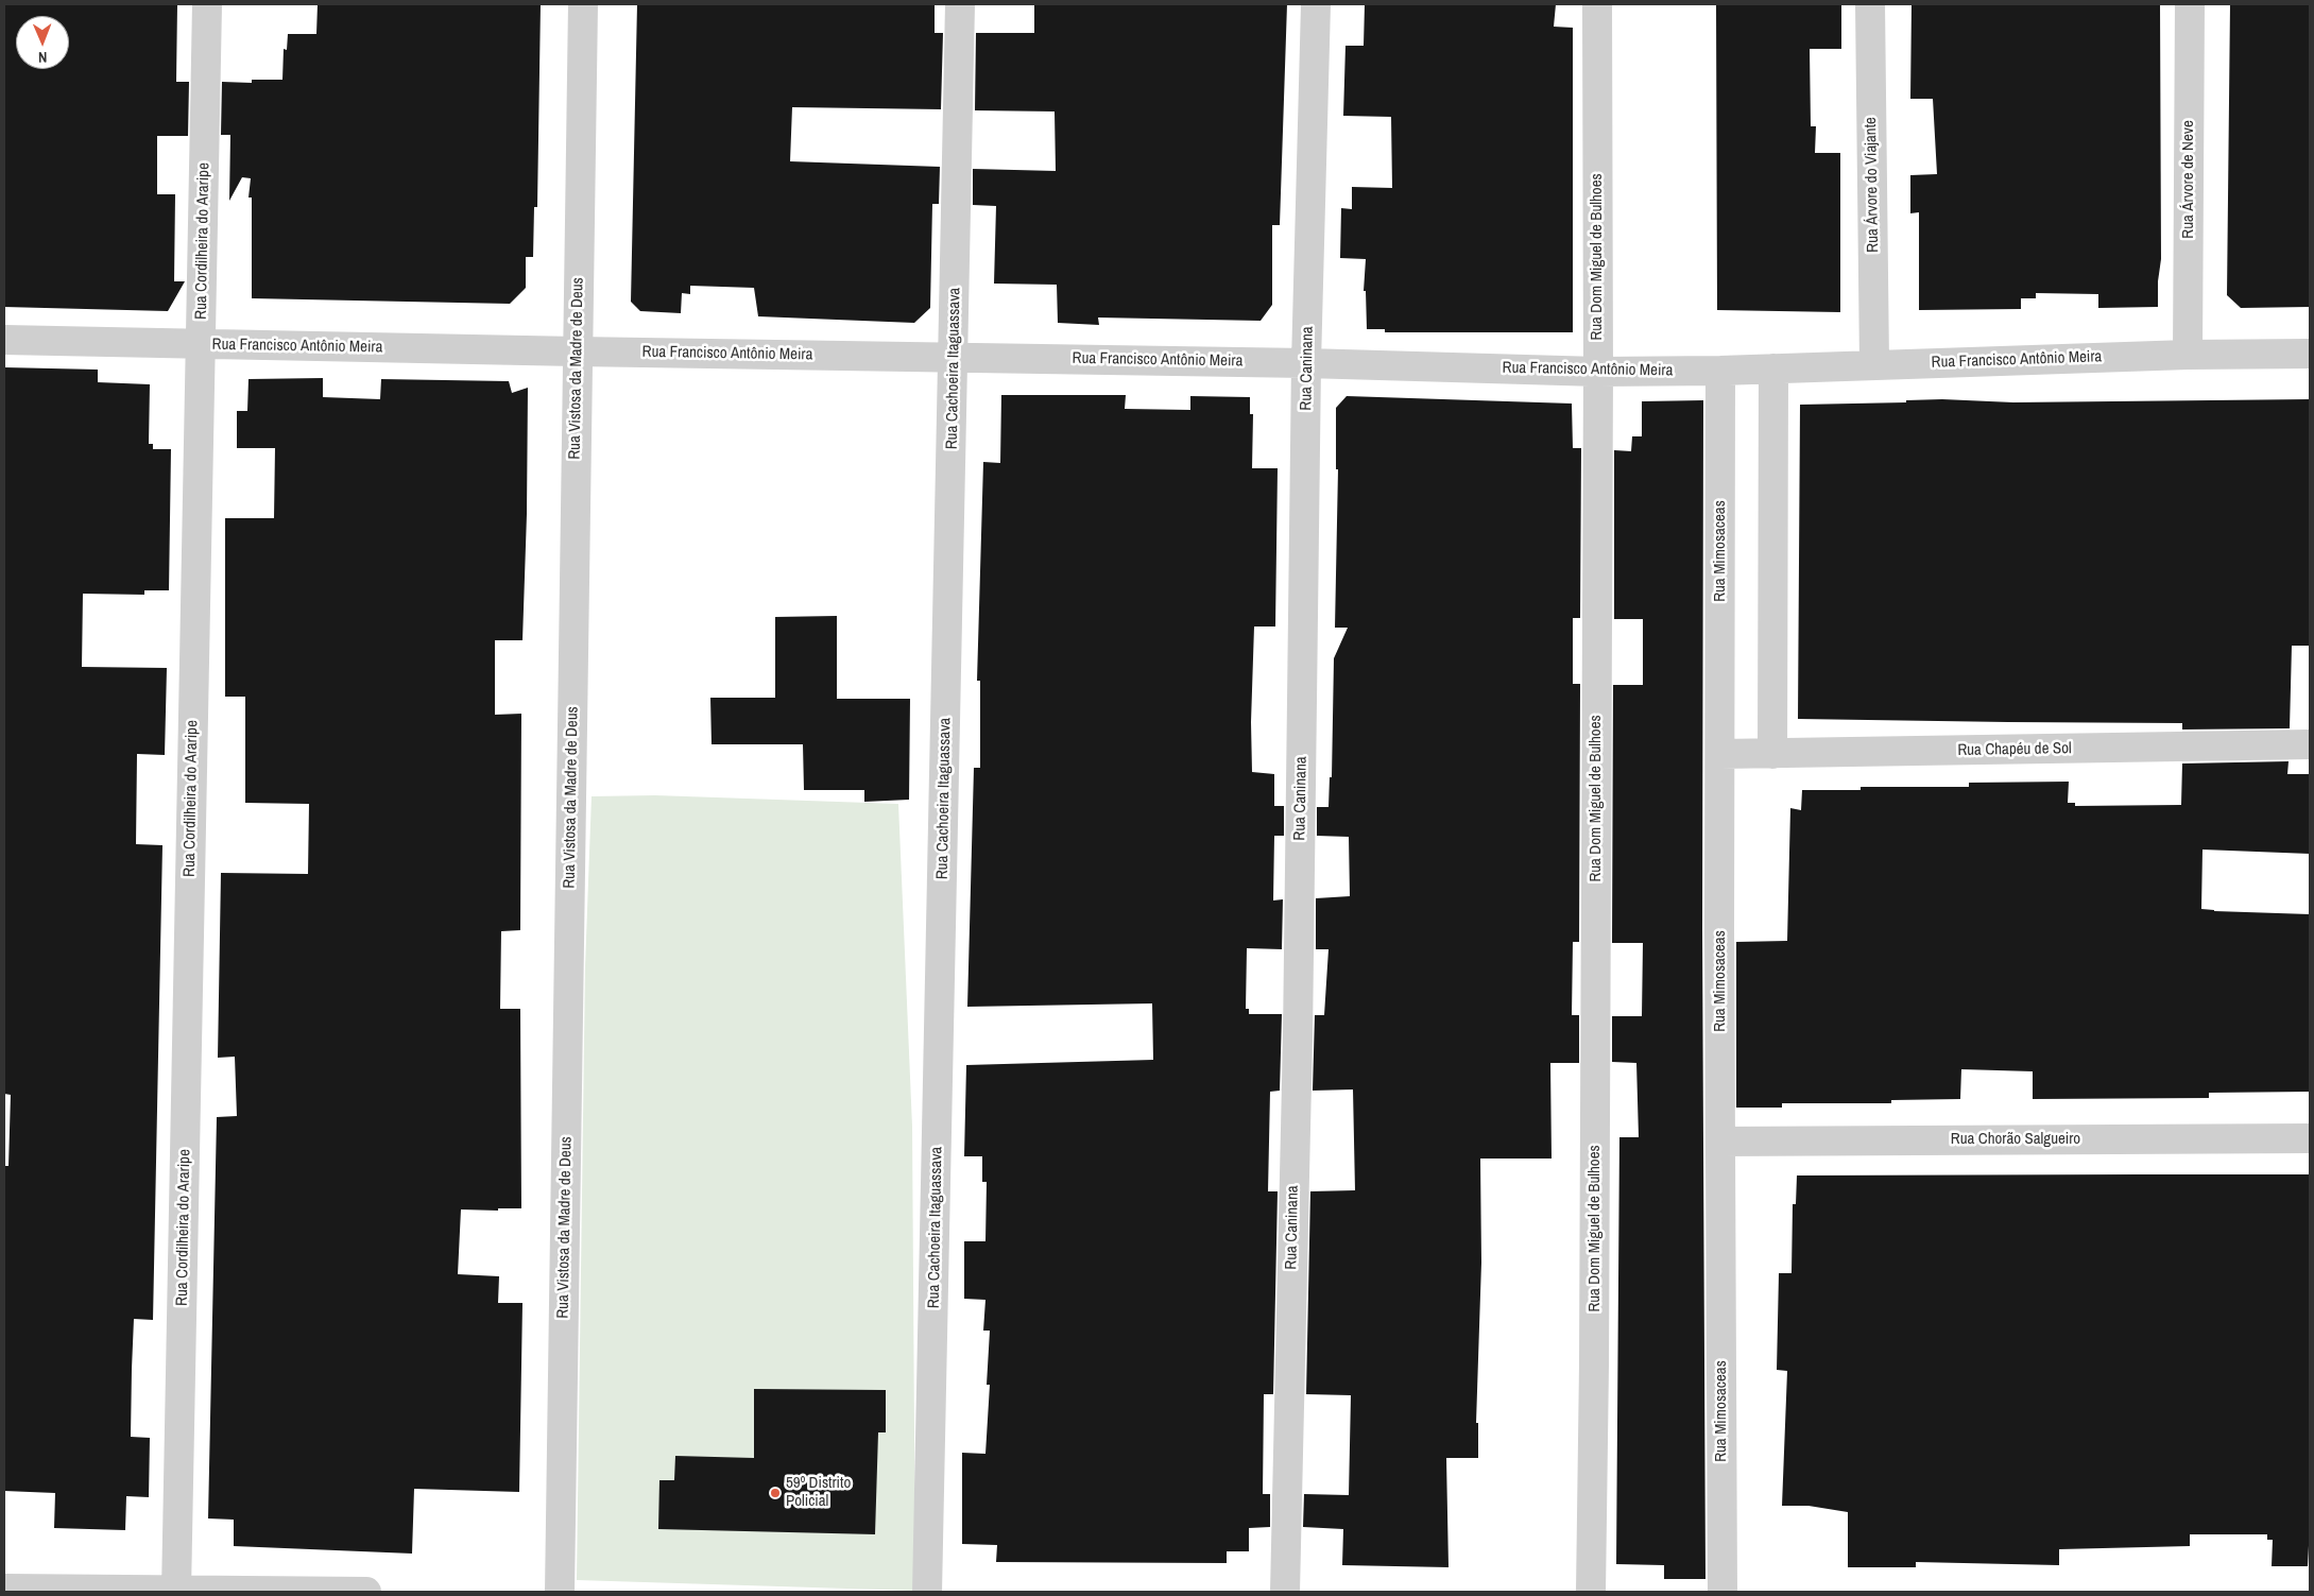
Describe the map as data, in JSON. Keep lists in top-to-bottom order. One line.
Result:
{"streets":{"street":["Rua Árvore de Neve","Rua Árvore do Viajante","Rua Cordilheira do Araripe","Rua Dom Miguel de Bulhoes","Rua Francisco Antônio Meira","Rua Vistosa da Madre de Deus","Rua Cachoeira Itaguassava","Rua Caninana","Rua Mimosaceas","Rua Chapéu de Sol","Rua Chorão Salgueiro"]},"crossings":[["Rua Árvore de Neve","Rua Francisco Antônio Meira"],["Rua Árvore do Viajante","Rua Francisco Antônio Meira"],["Rua Cordilheira do Araripe","Rua Francisco Antônio Meira"],["Rua Dom Miguel de Bulhoes","Rua Francisco Antônio Meira"],["Rua Francisco Antônio Meira","Rua Vistosa da Madre de Deus"],["Rua Francisco Antônio Meira","Rua Cachoeira Itaguassava"],["Rua Francisco Antônio Meira","Rua Caninana"],["Rua Francisco Antônio Meira","Rua Mimosaceas"],["Rua Mimosaceas","Rua Chapéu de Sol"],["Rua Mimosaceas","Rua Chorão Salgueiro"]],"places":["59º Distrito Policial"],"north":"bottom"}
